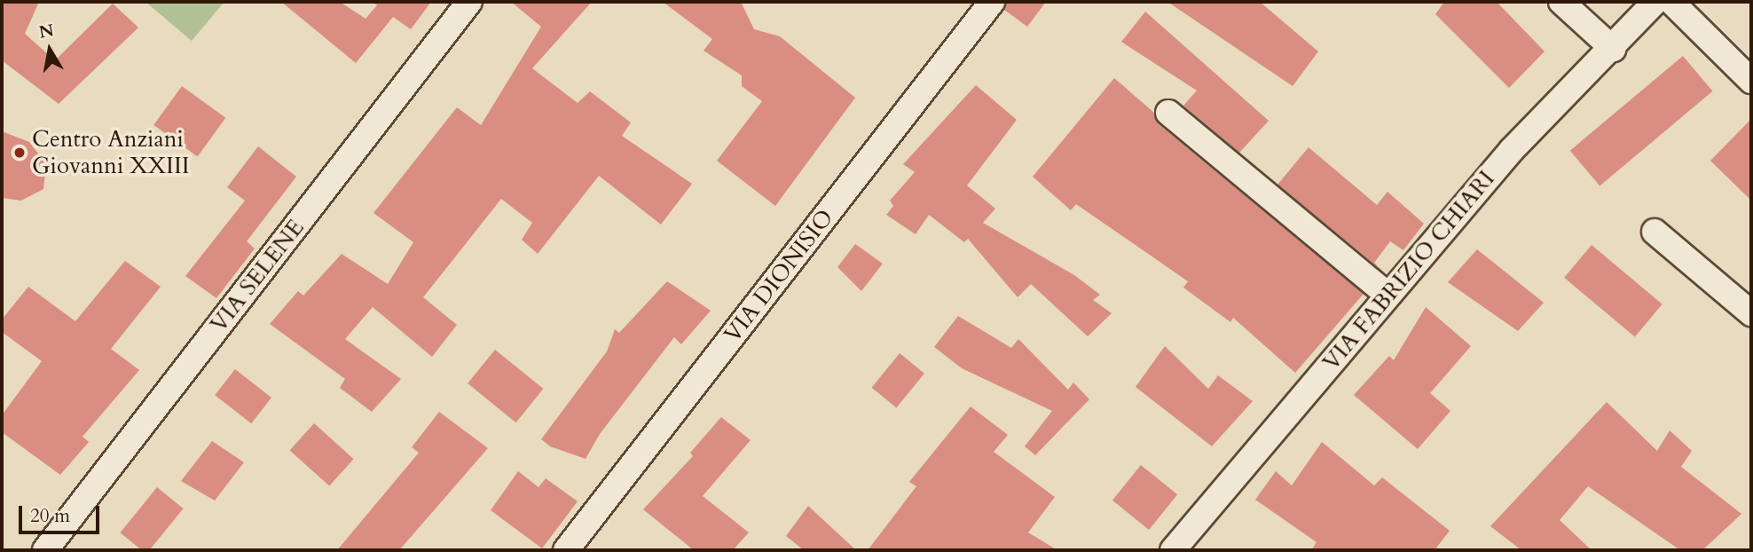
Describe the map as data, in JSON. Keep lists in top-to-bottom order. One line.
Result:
{"streets":{"street":["VIA FABRIZIO CHIARI","VIA SELENE","VIA DIONISIO"]},"places":["Centro Anziani Giovanni XXIII"],"scale_bar":"20 m","north":"top"}
